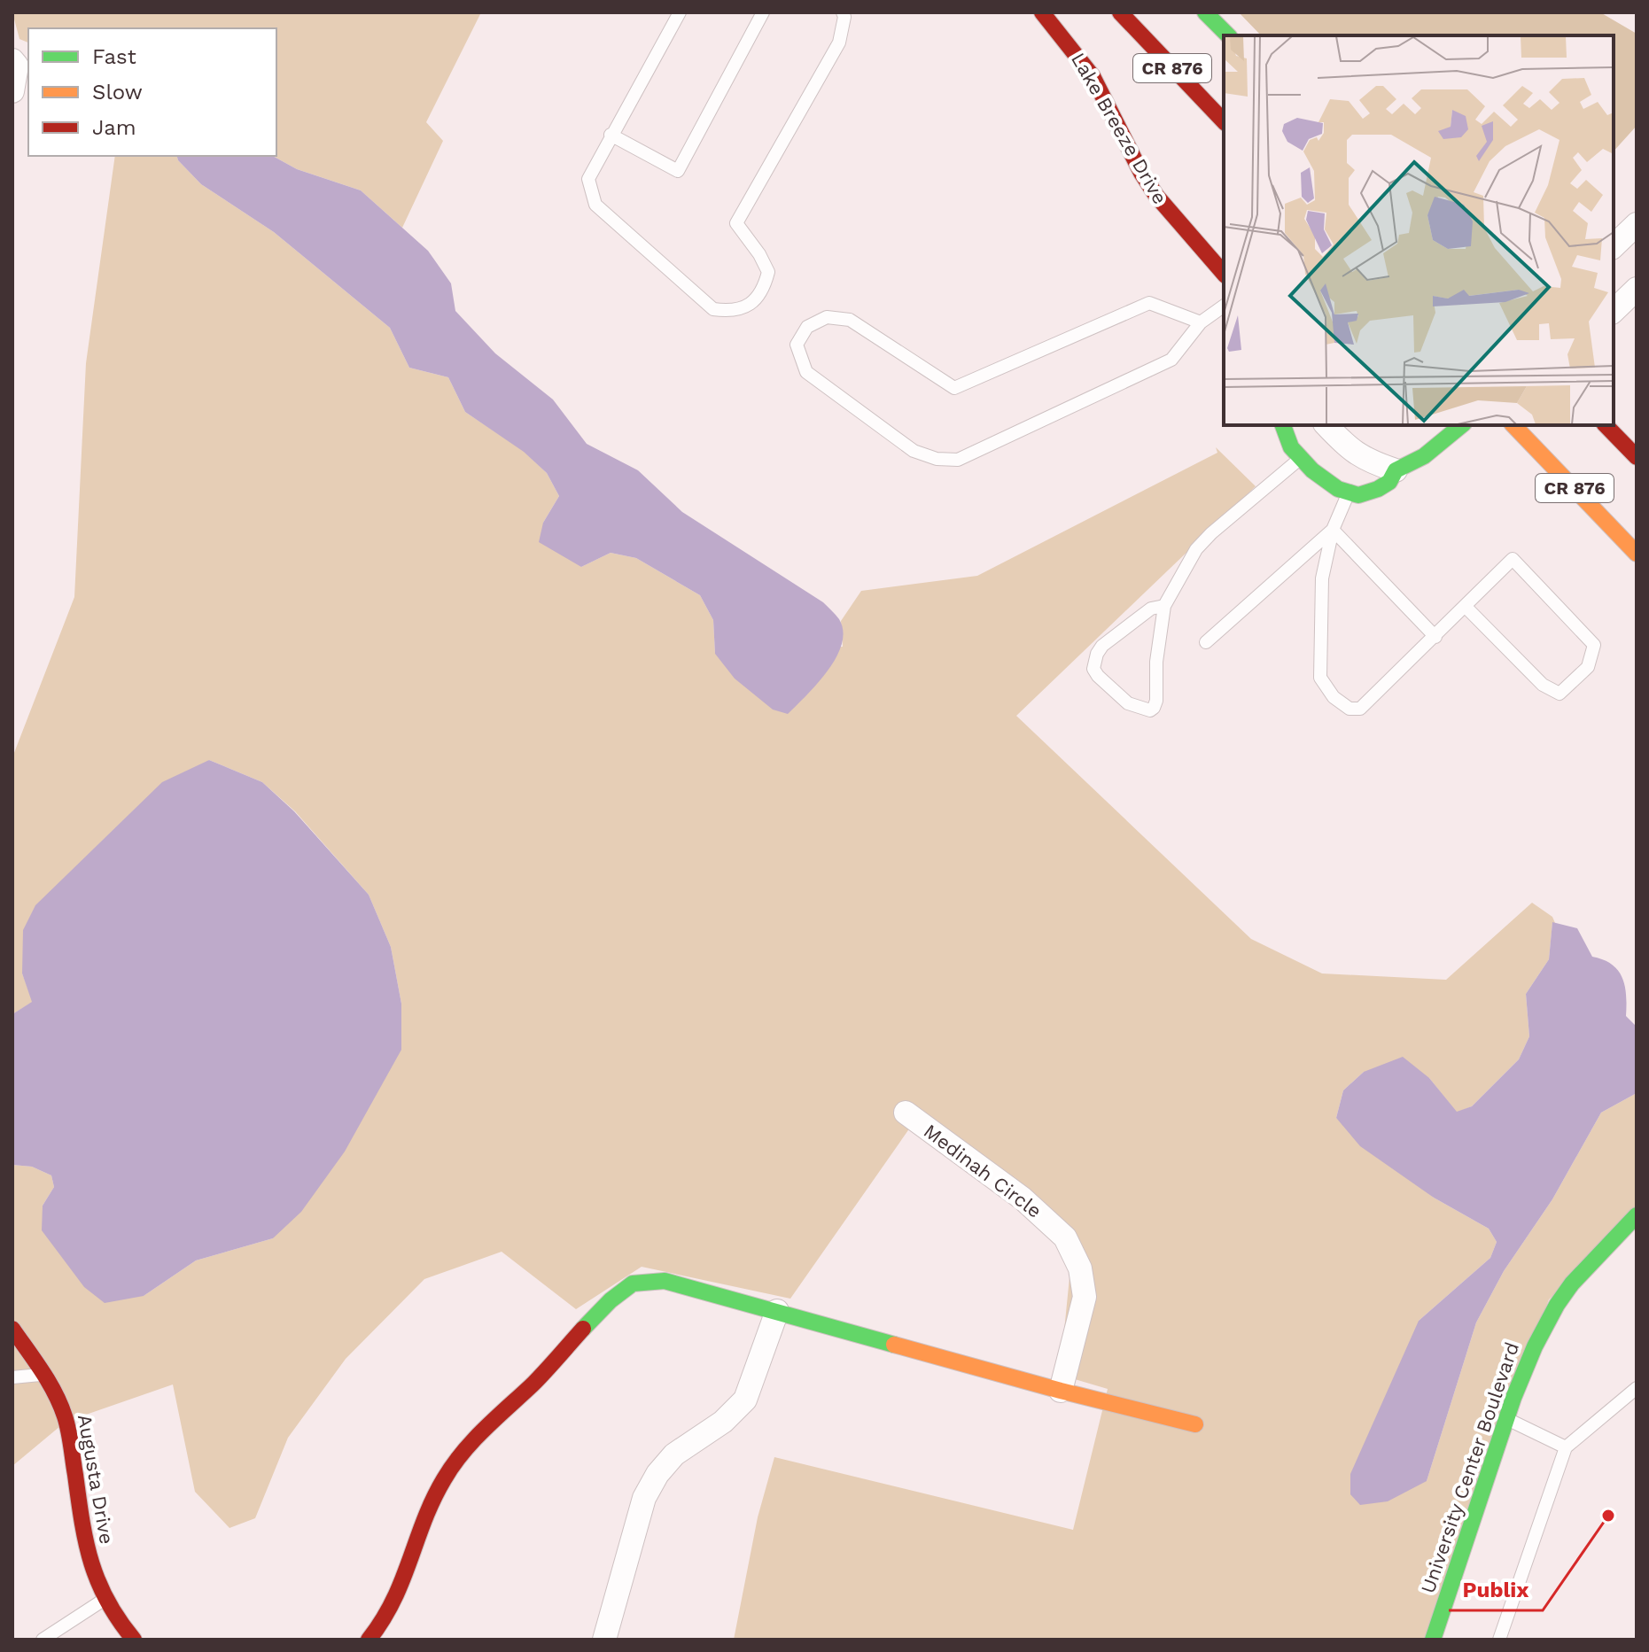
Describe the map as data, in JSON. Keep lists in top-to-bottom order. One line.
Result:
{"streets":{"street":["CR 876","Lake Breeze Drive","Medinah Circle","University Center Boulevard","Augusta Drive"]},"places":["Publix"],"legend":["Fast","Slow","Jam"]}
